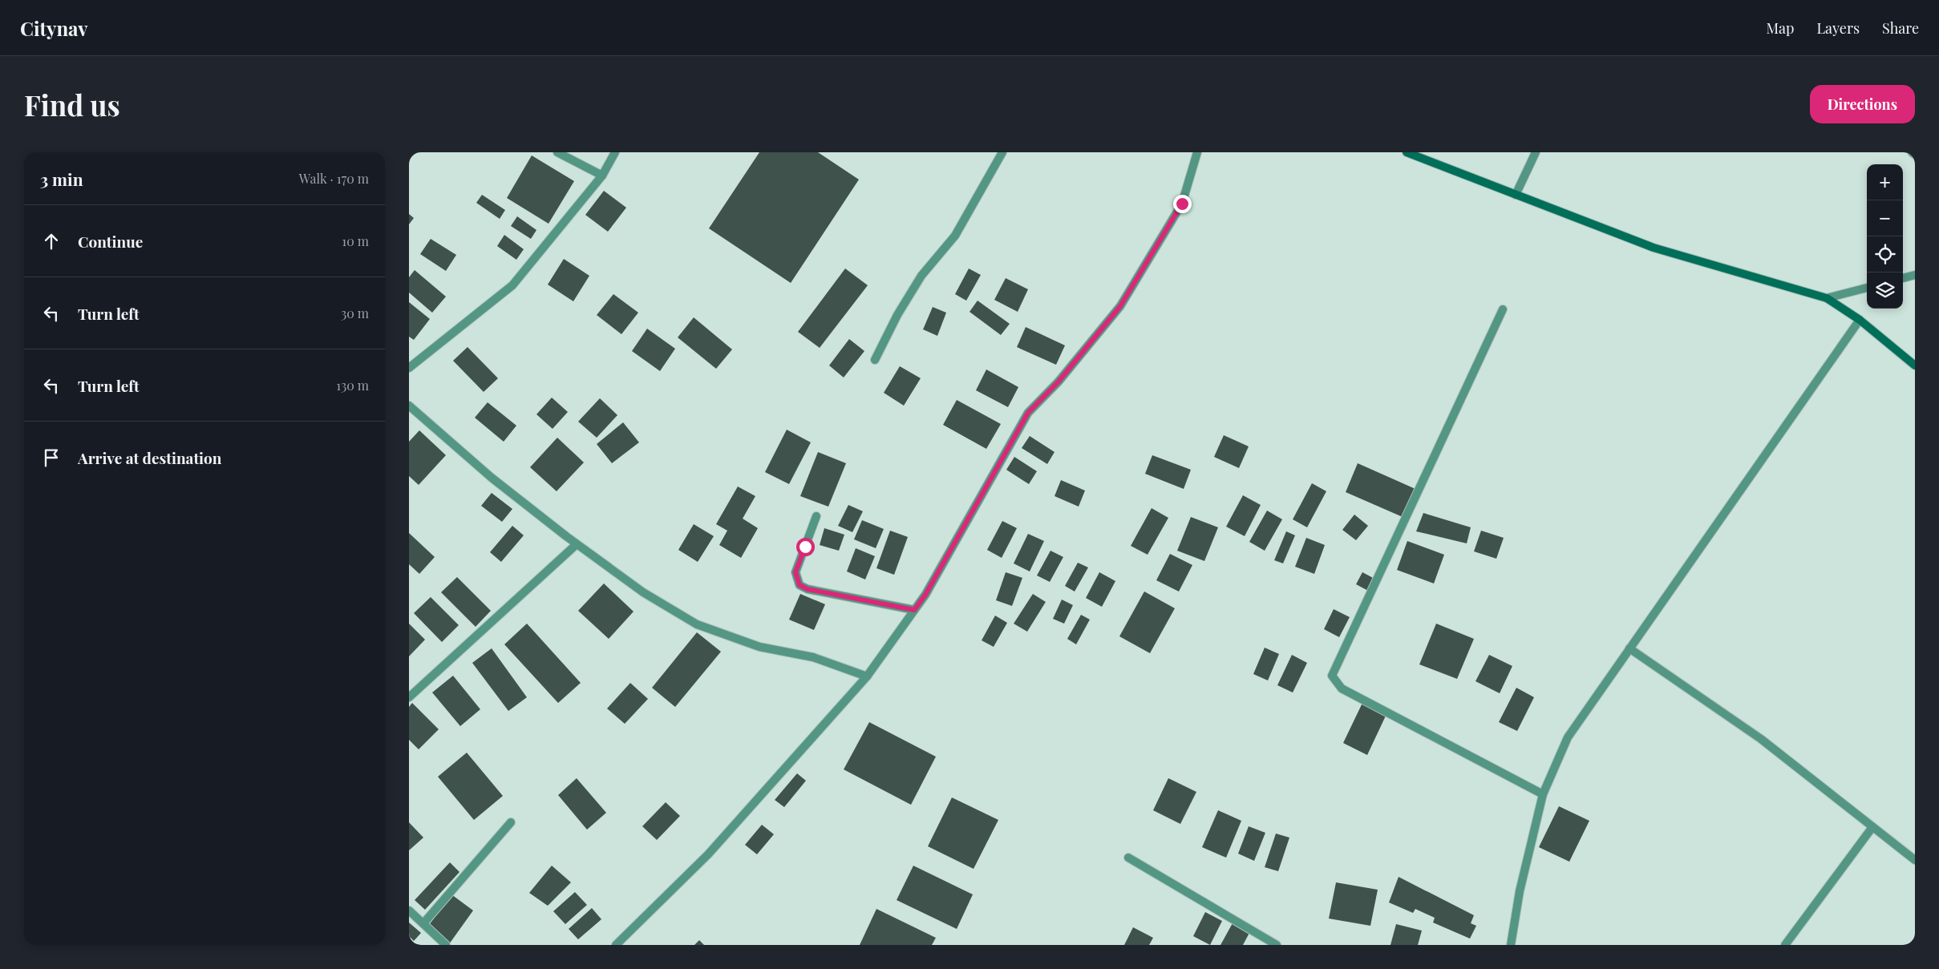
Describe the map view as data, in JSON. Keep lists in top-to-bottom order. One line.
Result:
{"page":{"header":"Citynav","nav":["Map","Layers","Share"],"buttons":"Directions","title":"Find us","heading":["3 min","Walk · 170 m"],"map_buttons":["+","−"],"list":[["Continue","10 m"],["Turn left","30 m"],["Turn left","130 m"],"Arrive at destination"]}}
